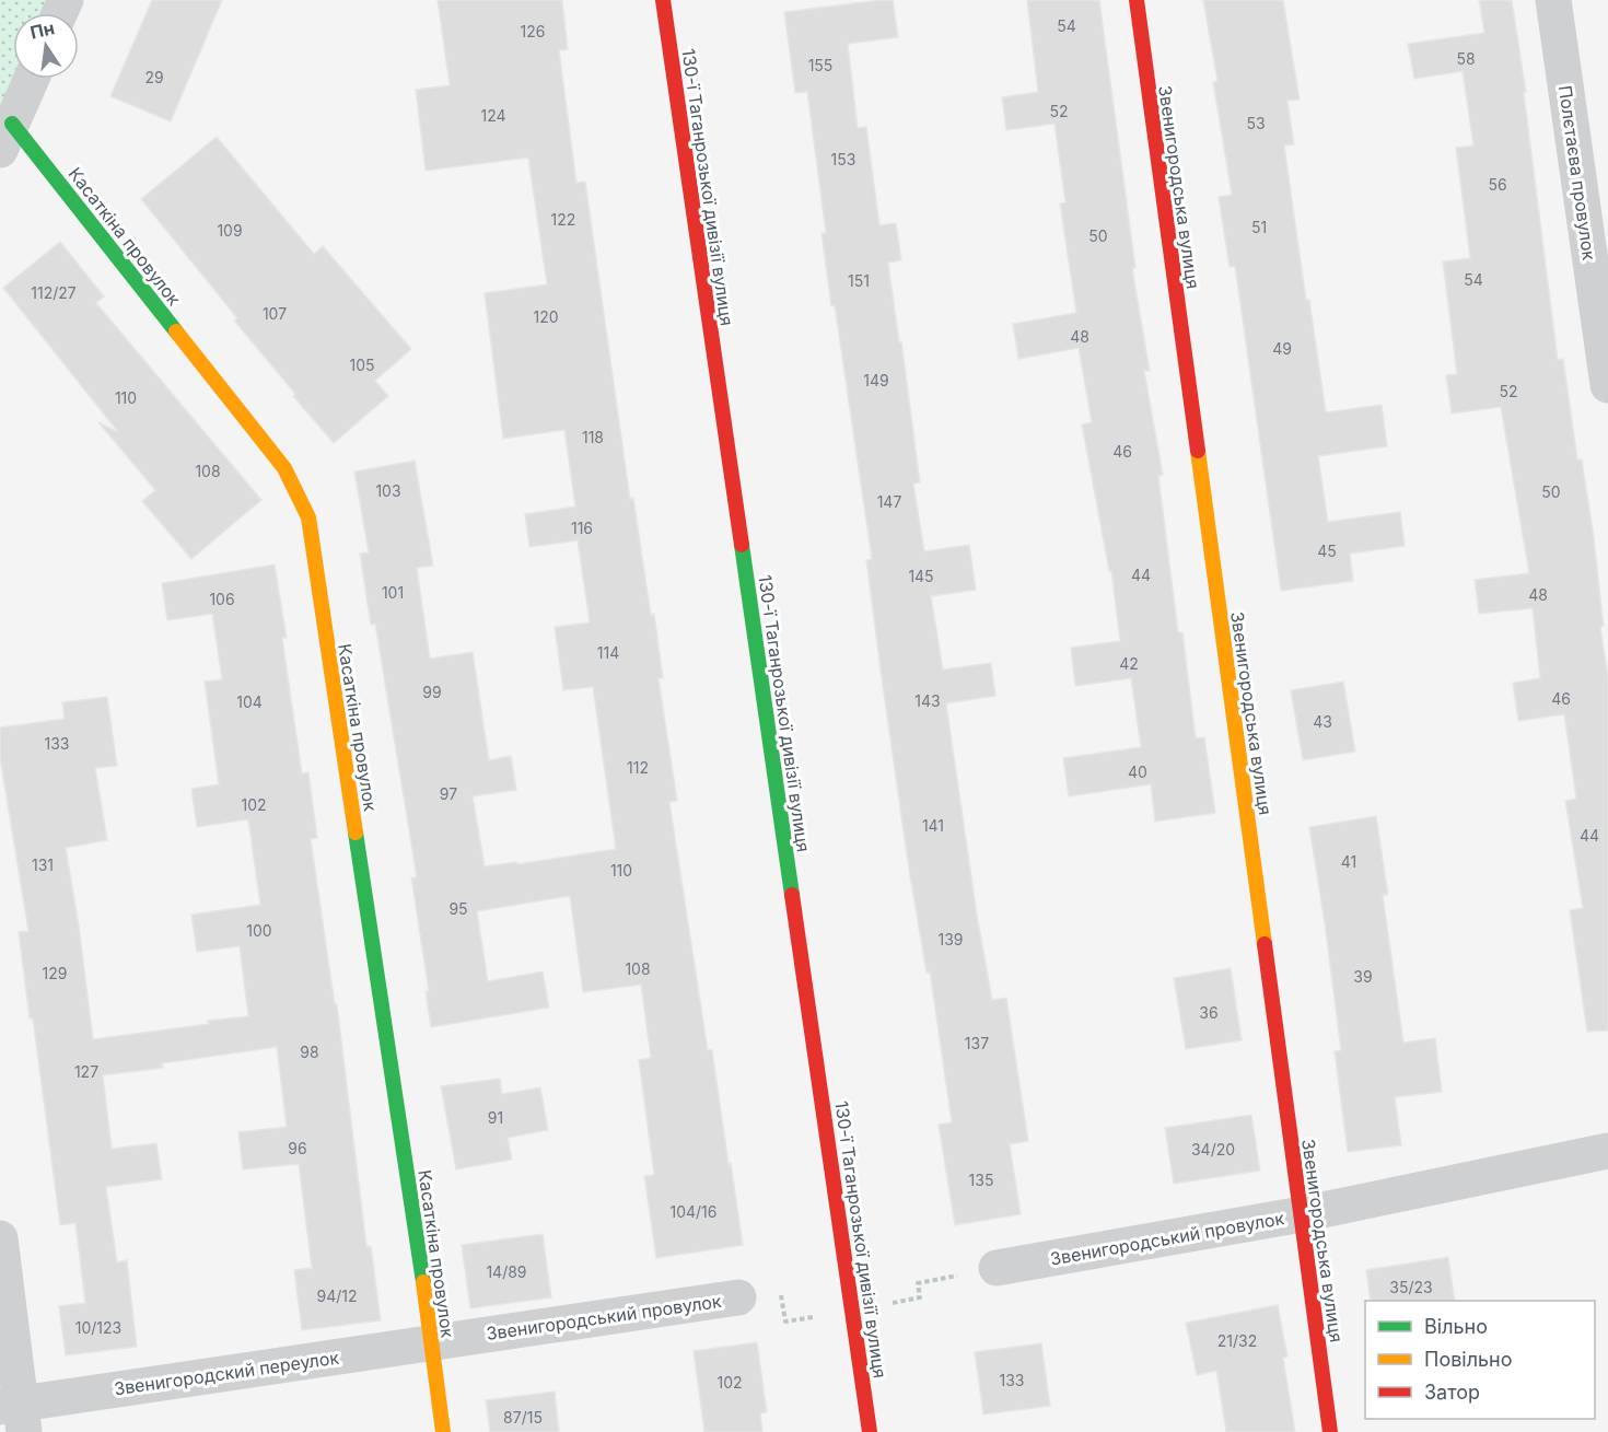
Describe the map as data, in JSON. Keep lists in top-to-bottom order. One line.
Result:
{"streets":{"street":["Полєтаєва провулок","130-ї Таганрозької дивізії вулиця","Звенигородська вулиця","Касаткіна провулок","Звенигородський провулок","Звенигородский переулок"]},"crossings":[["Звенигородська вулиця","Звенигородський провулок"],["Касаткіна провулок","Звенигородський провулок"],["Касаткіна провулок","Звенигородский переулок"],["Звенигородський провулок","Звенигородский переулок"]],"house_numbers":["54","126","58","155","29","52","124","53","153","56","122","51","109","50","54","151","112/27","107","120","48","49","105","149","52","110","118","46","108","103","50","147","116","45","44","145","101","48","106","114","42","99","46","143","104","43","133","112","40","97","102","141","44","41","131","110","95","100","139","108","129","39","36","137","98","127","91","96","34/20","135","104/16","14/89","35/23","94/12","10/123","21/32","133","102","87/15"],"legend":["Вільно","Повільно","Затор"],"north":"top"}
